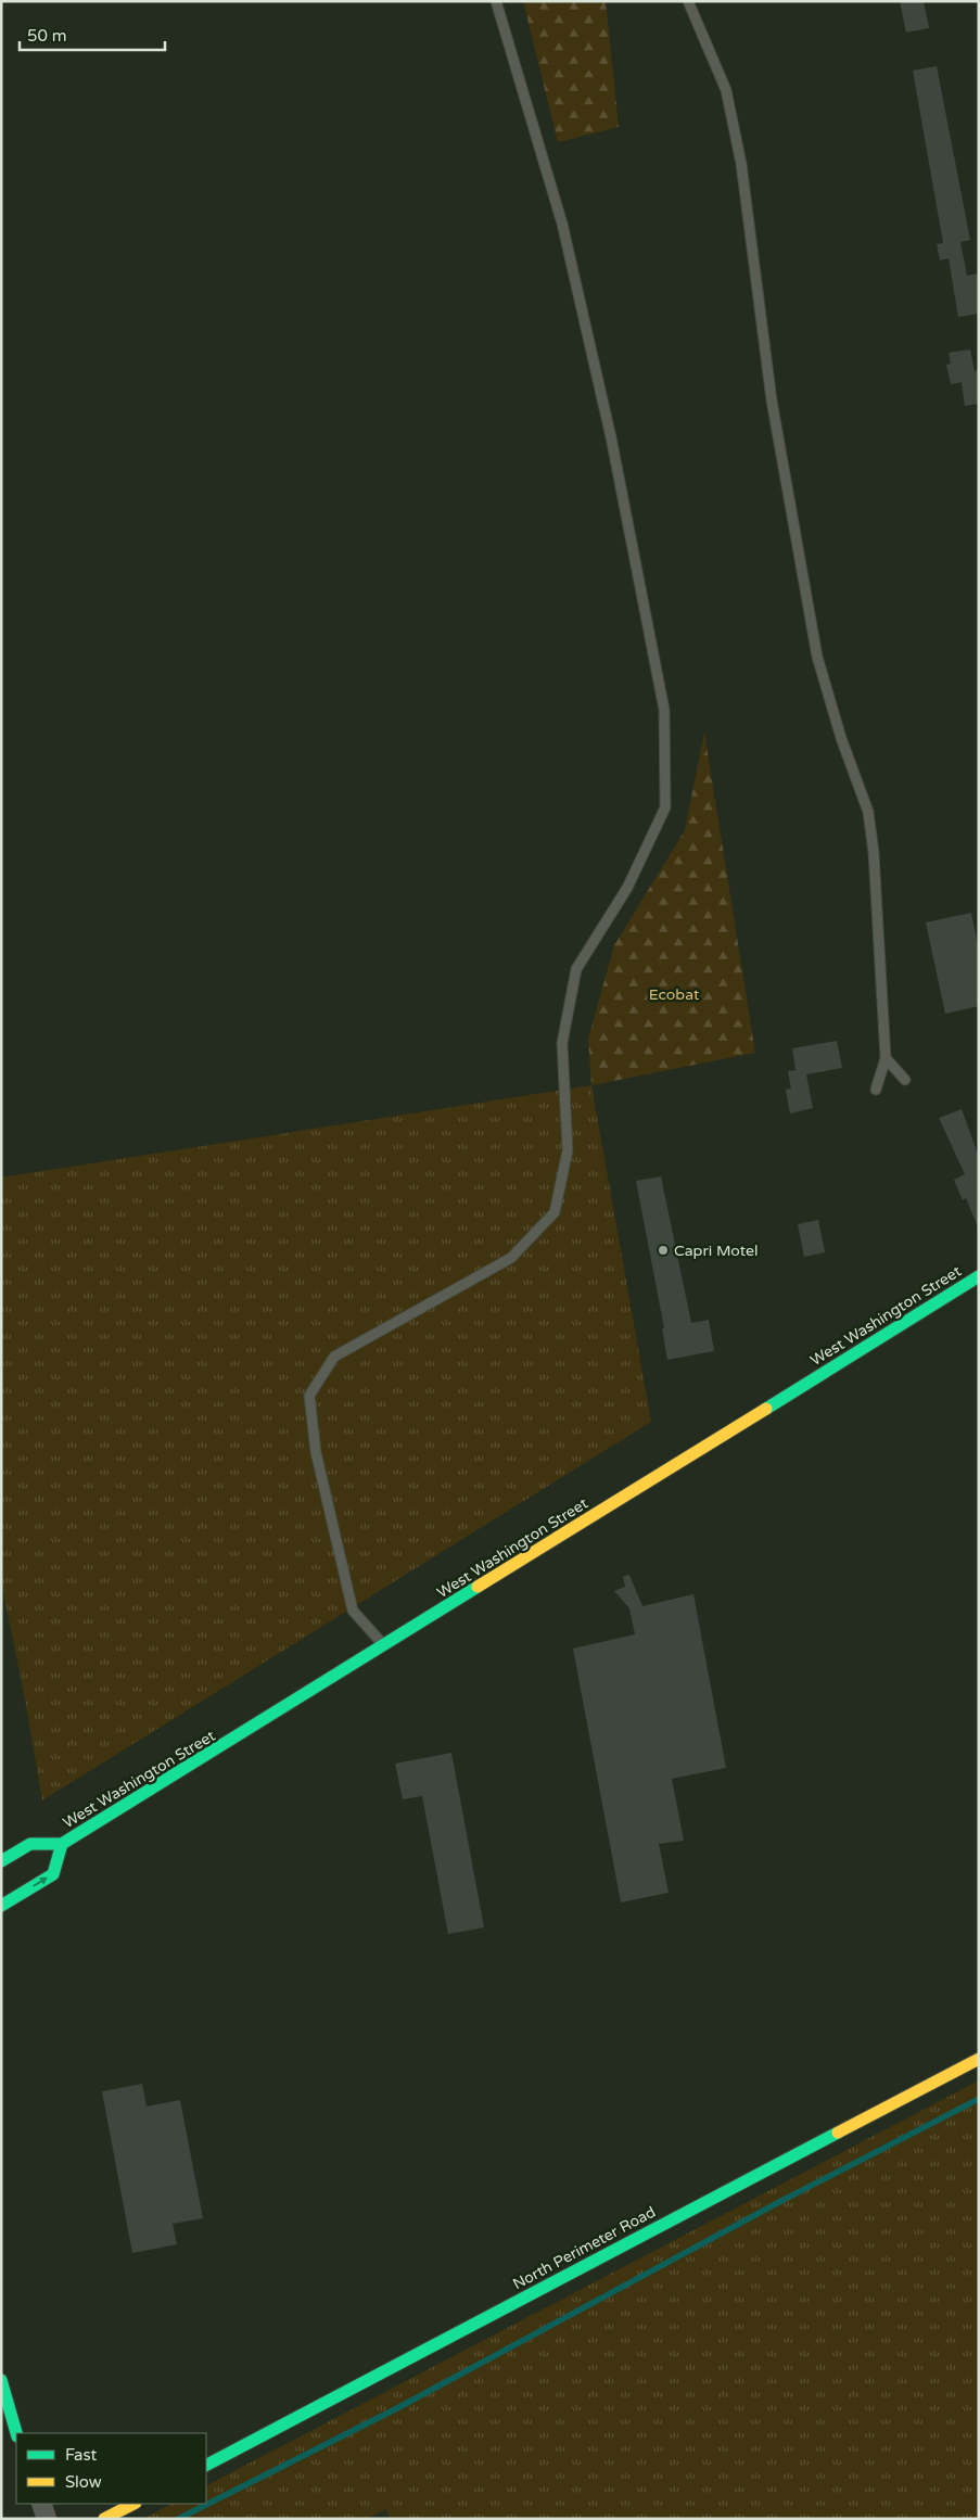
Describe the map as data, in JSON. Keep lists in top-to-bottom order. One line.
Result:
{"streets":{"main road":["West Washington Street","North Perimeter Road"]},"parks":["Ecobat"],"places":["Capri Motel"],"legend":["Fast","Slow"],"scale_bar":"50 m"}
